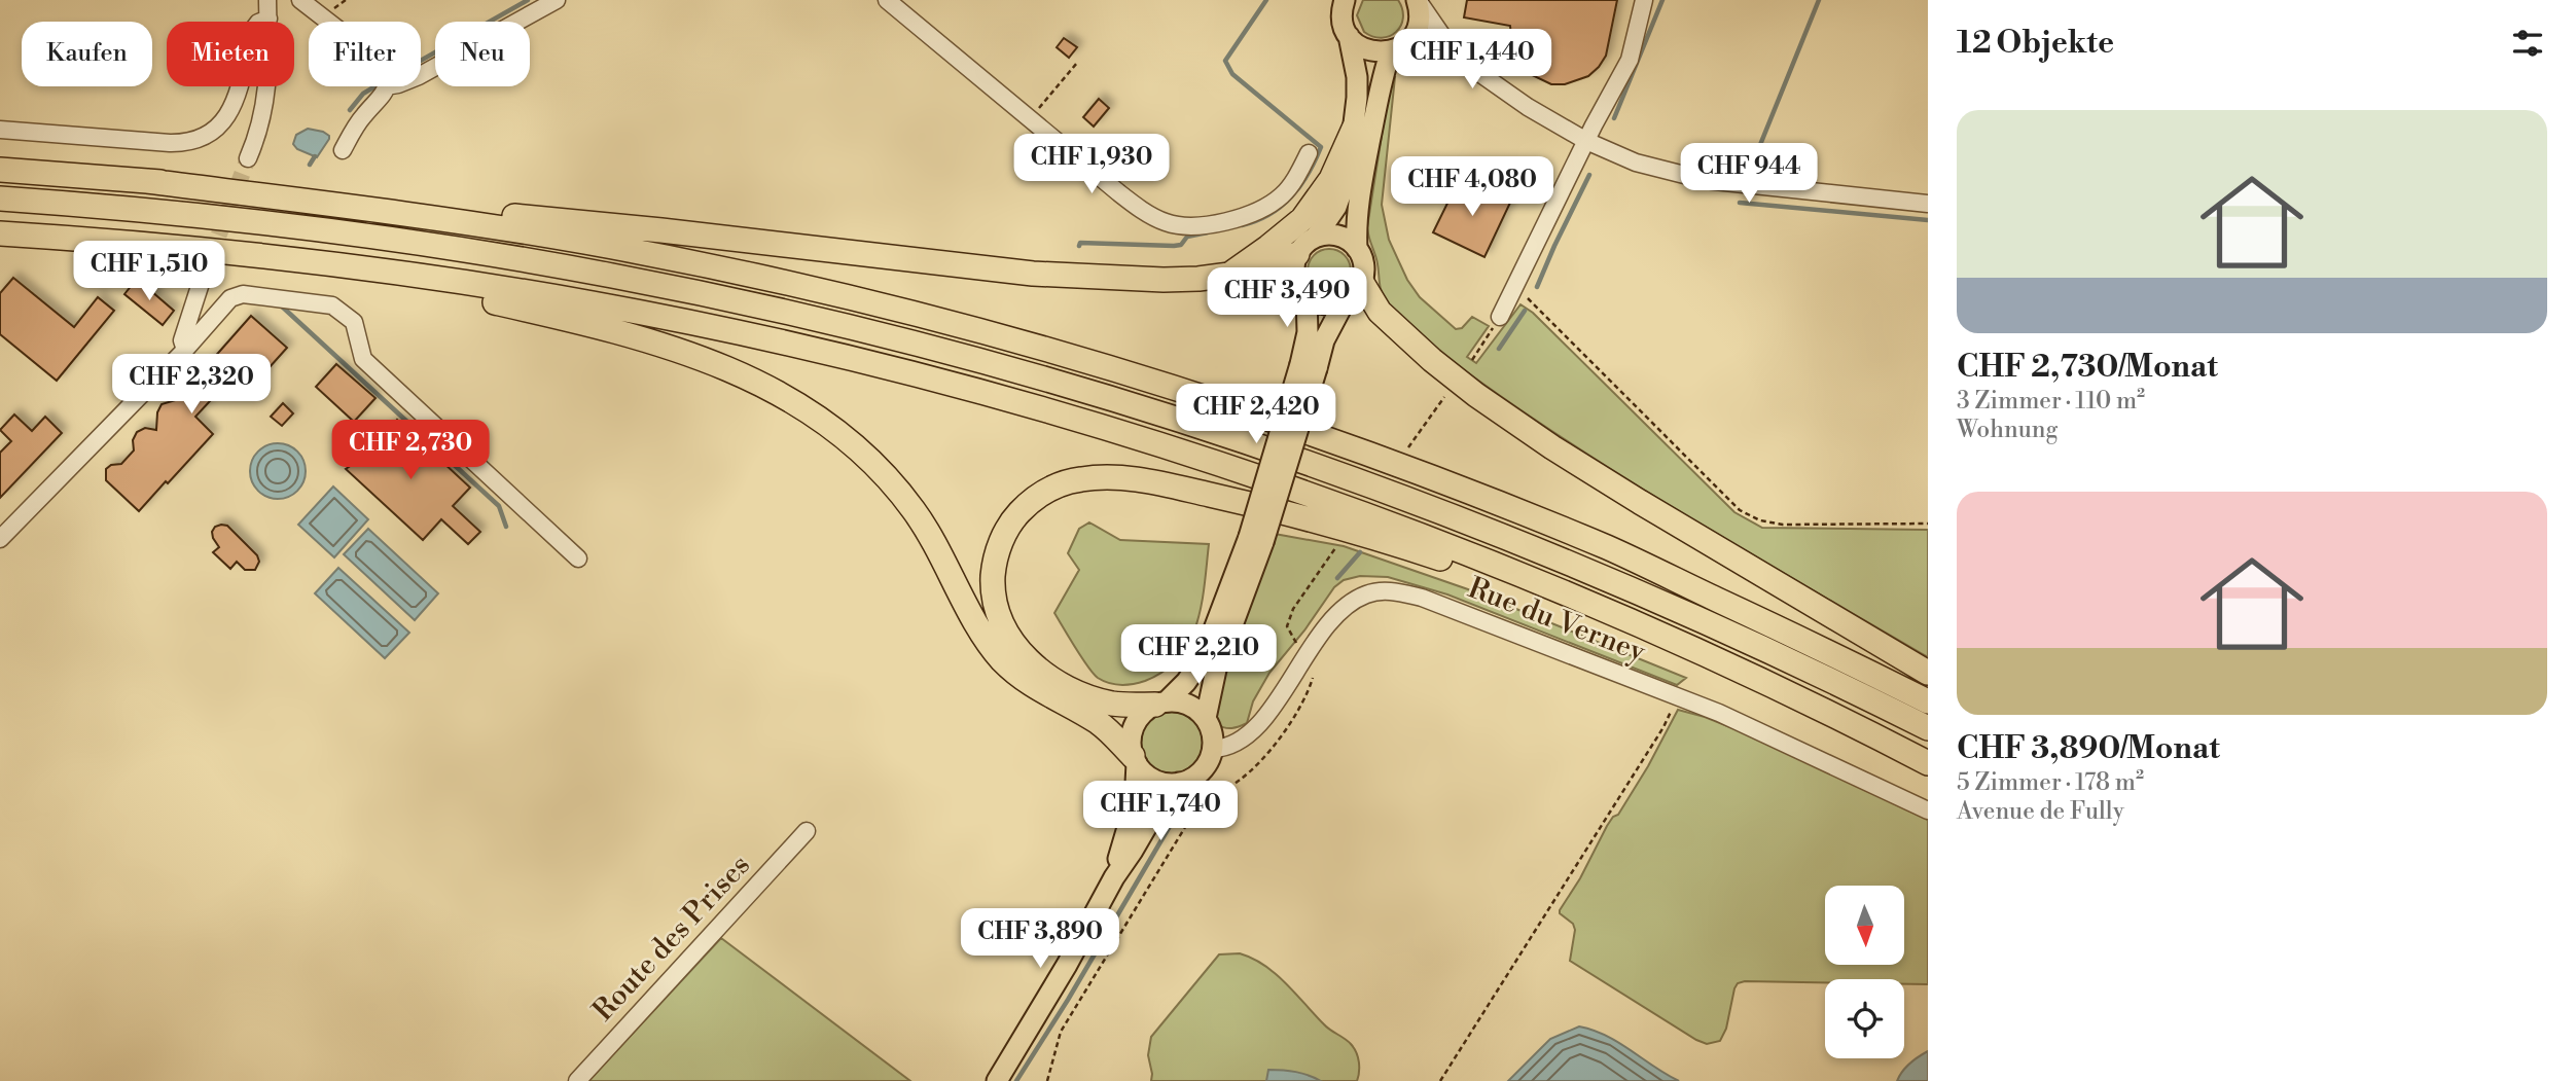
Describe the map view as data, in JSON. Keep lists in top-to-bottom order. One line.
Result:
{"streets":{"street":["Rue du Verney","Route des Prises"]},"north":"bottom","page":{"heading":"12 Objekte","chip":["Kaufen","Mieten","Filter","Neu"],"price":["CHF 1,440","CHF 1,930","CHF 944","CHF 4,080","CHF 1,510","CHF 3,490","CHF 2,320","CHF 2,420","CHF 2,730","CHF 2,210","CHF 1,740","CHF 3,890"],"list":[{"name":"CHF 2,730/Monat","note":"3 Zimmer · 110 m² · Wohnung"},{"name":"CHF 3,890/Monat","note":"5 Zimmer · 178 m² · Avenue de Fully"}]}}
